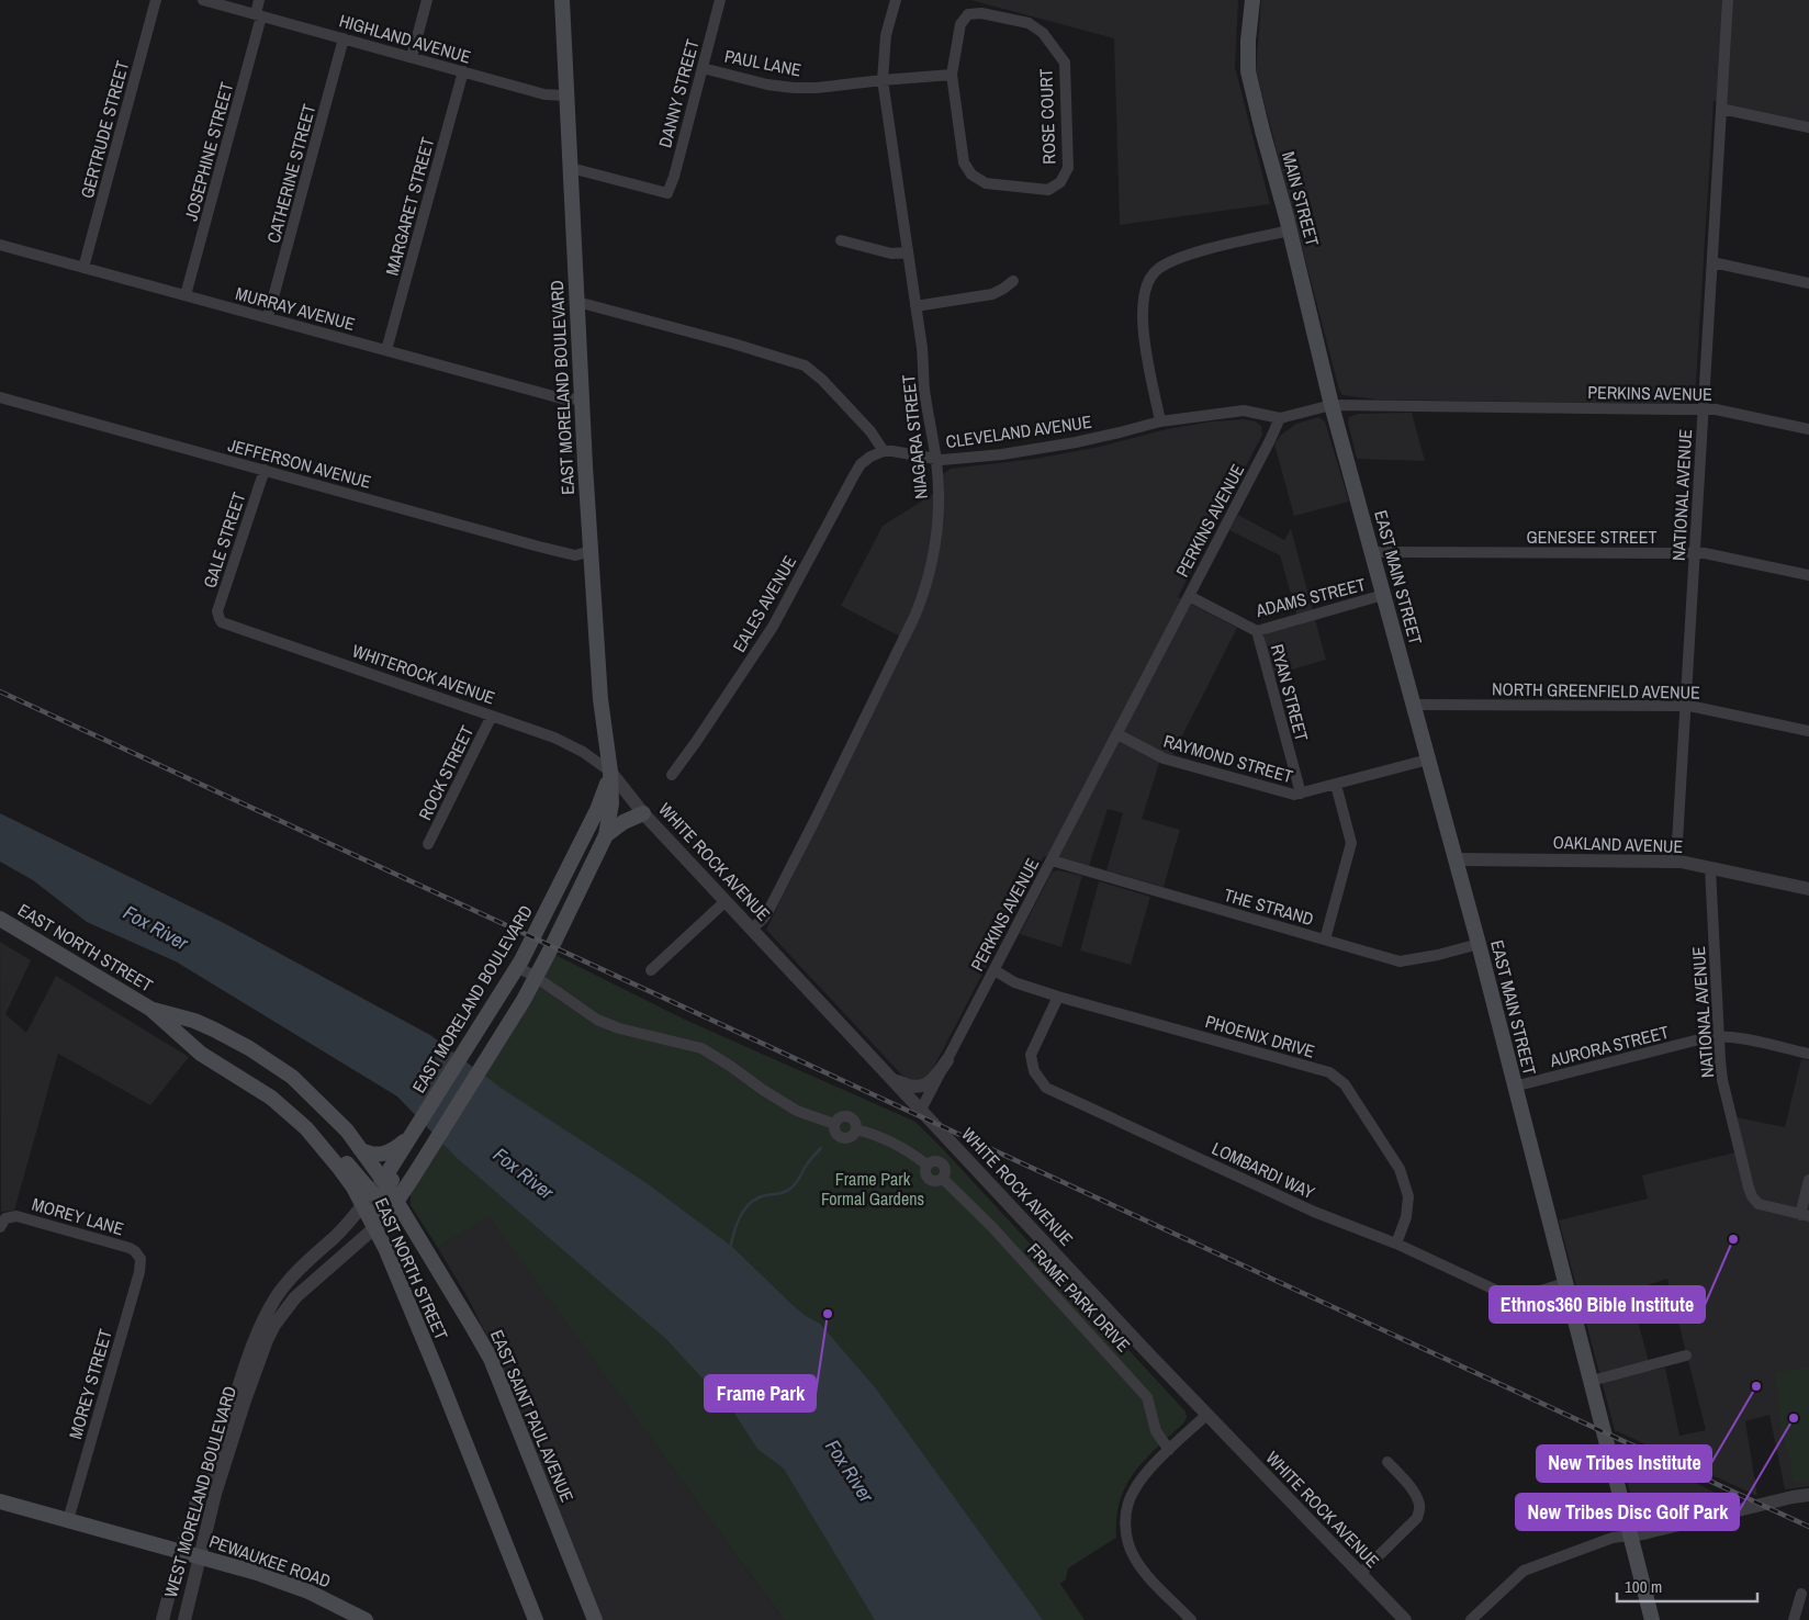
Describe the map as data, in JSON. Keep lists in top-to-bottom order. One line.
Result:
{"streets":{"main road":["MAIN STREET","EAST MORELAND BOULEVARD","EAST MAIN STREET","EAST NORTH STREET","EAST SAINT PAUL AVENUE","WEST MORELAND BOULEVARD","PEWAUKEE ROAD"],"street":["HIGHLAND AVENUE","PAUL LANE","DANNY STREET","ROSE COURT","GERTRUDE STREET","JOSEPHINE STREET","CATHERINE STREET","MARGARET STREET","MURRAY AVENUE","PERKINS AVENUE","CLEVELAND AVENUE","NIAGARA STREET","JEFFERSON AVENUE","NATIONAL AVENUE","GENESEE STREET","GALE STREET","ADAMS STREET","EALES AVENUE","WHITEROCK AVENUE","NORTH GREENFIELD AVENUE","RYAN STREET","RAYMOND STREET","ROCK STREET","OAKLAND AVENUE","WHITE ROCK AVENUE","THE STRAND","PHOENIX DRIVE","AURORA STREET","LOMBARDI WAY","MOREY LANE","FRAME PARK DRIVE","MOREY STREET"]},"crossings":[["HIGHLAND AVENUE","JOSEPHINE STREET"],["HIGHLAND AVENUE","CATHERINE STREET"],["HIGHLAND AVENUE","MARGARET STREET"],["HIGHLAND AVENUE","EAST MORELAND BOULEVARD"],["PAUL LANE","DANNY STREET"],["PAUL LANE","NIAGARA STREET"],["DANNY STREET","EAST MORELAND BOULEVARD"],["GERTRUDE STREET","MURRAY AVENUE"],["JOSEPHINE STREET","MURRAY AVENUE"],["CATHERINE STREET","MURRAY AVENUE"],["MAIN STREET","PERKINS AVENUE"],["MAIN STREET","EAST MAIN STREET"],["MARGARET STREET","MURRAY AVENUE"],["MURRAY AVENUE","EAST MORELAND BOULEVARD"],["EAST MORELAND BOULEVARD","JEFFERSON AVENUE"],["EAST MORELAND BOULEVARD","WHITEROCK AVENUE"],["EAST MORELAND BOULEVARD","WHITE ROCK AVENUE"],["EAST MORELAND BOULEVARD","EAST NORTH STREET"],["EAST MORELAND BOULEVARD","FRAME PARK DRIVE"],["EAST MORELAND BOULEVARD","EAST SAINT PAUL AVENUE"],["EAST MORELAND BOULEVARD","WEST MORELAND BOULEVARD"],["PERKINS AVENUE","CLEVELAND AVENUE"],["PERKINS AVENUE","NATIONAL AVENUE"],["PERKINS AVENUE","EAST MAIN STREET"],["PERKINS AVENUE","ADAMS STREET"],["PERKINS AVENUE","RAYMOND STREET"],["PERKINS AVENUE","WHITE ROCK AVENUE"],["PERKINS AVENUE","THE STRAND"],["PERKINS AVENUE","PHOENIX DRIVE"],["CLEVELAND AVENUE","NIAGARA STREET"],["CLEVELAND AVENUE","EALES AVENUE"],["NIAGARA STREET","WHITE ROCK AVENUE"],["JEFFERSON AVENUE","GALE STREET"],["NATIONAL AVENUE","GENESEE STREET"],["NATIONAL AVENUE","NORTH GREENFIELD AVENUE"],["NATIONAL AVENUE","OAKLAND AVENUE"],["NATIONAL AVENUE","AURORA STREET"],["GENESEE STREET","EAST MAIN STREET"],["GALE STREET","WHITEROCK AVENUE"],["EAST MAIN STREET","ADAMS STREET"],["EAST MAIN STREET","NORTH GREENFIELD AVENUE"],["EAST MAIN STREET","RAYMOND STREET"],["EAST MAIN STREET","OAKLAND AVENUE"],["EAST MAIN STREET","THE STRAND"],["EAST MAIN STREET","AURORA STREET"],["EAST MAIN STREET","LOMBARDI WAY"],["ADAMS STREET","RYAN STREET"],["WHITEROCK AVENUE","ROCK STREET"],["WHITEROCK AVENUE","WHITE ROCK AVENUE"],["RYAN STREET","RAYMOND STREET"],["EAST NORTH STREET","EAST SAINT PAUL AVENUE"],["EAST NORTH STREET","WEST MORELAND BOULEVARD"],["PHOENIX DRIVE","LOMBARDI WAY"],["MOREY LANE","MOREY STREET"],["MOREY STREET","PEWAUKEE ROAD"],["EAST SAINT PAUL AVENUE","WEST MORELAND BOULEVARD"],["WEST MORELAND BOULEVARD","PEWAUKEE ROAD"]],"water":["Fox River"],"parks":["Frame Park Formal Gardens"],"places":["Ethnos360 Bible Institute","Frame Park","New Tribes Institute","New Tribes Disc Golf Park"],"scale_bar":"100 m"}
